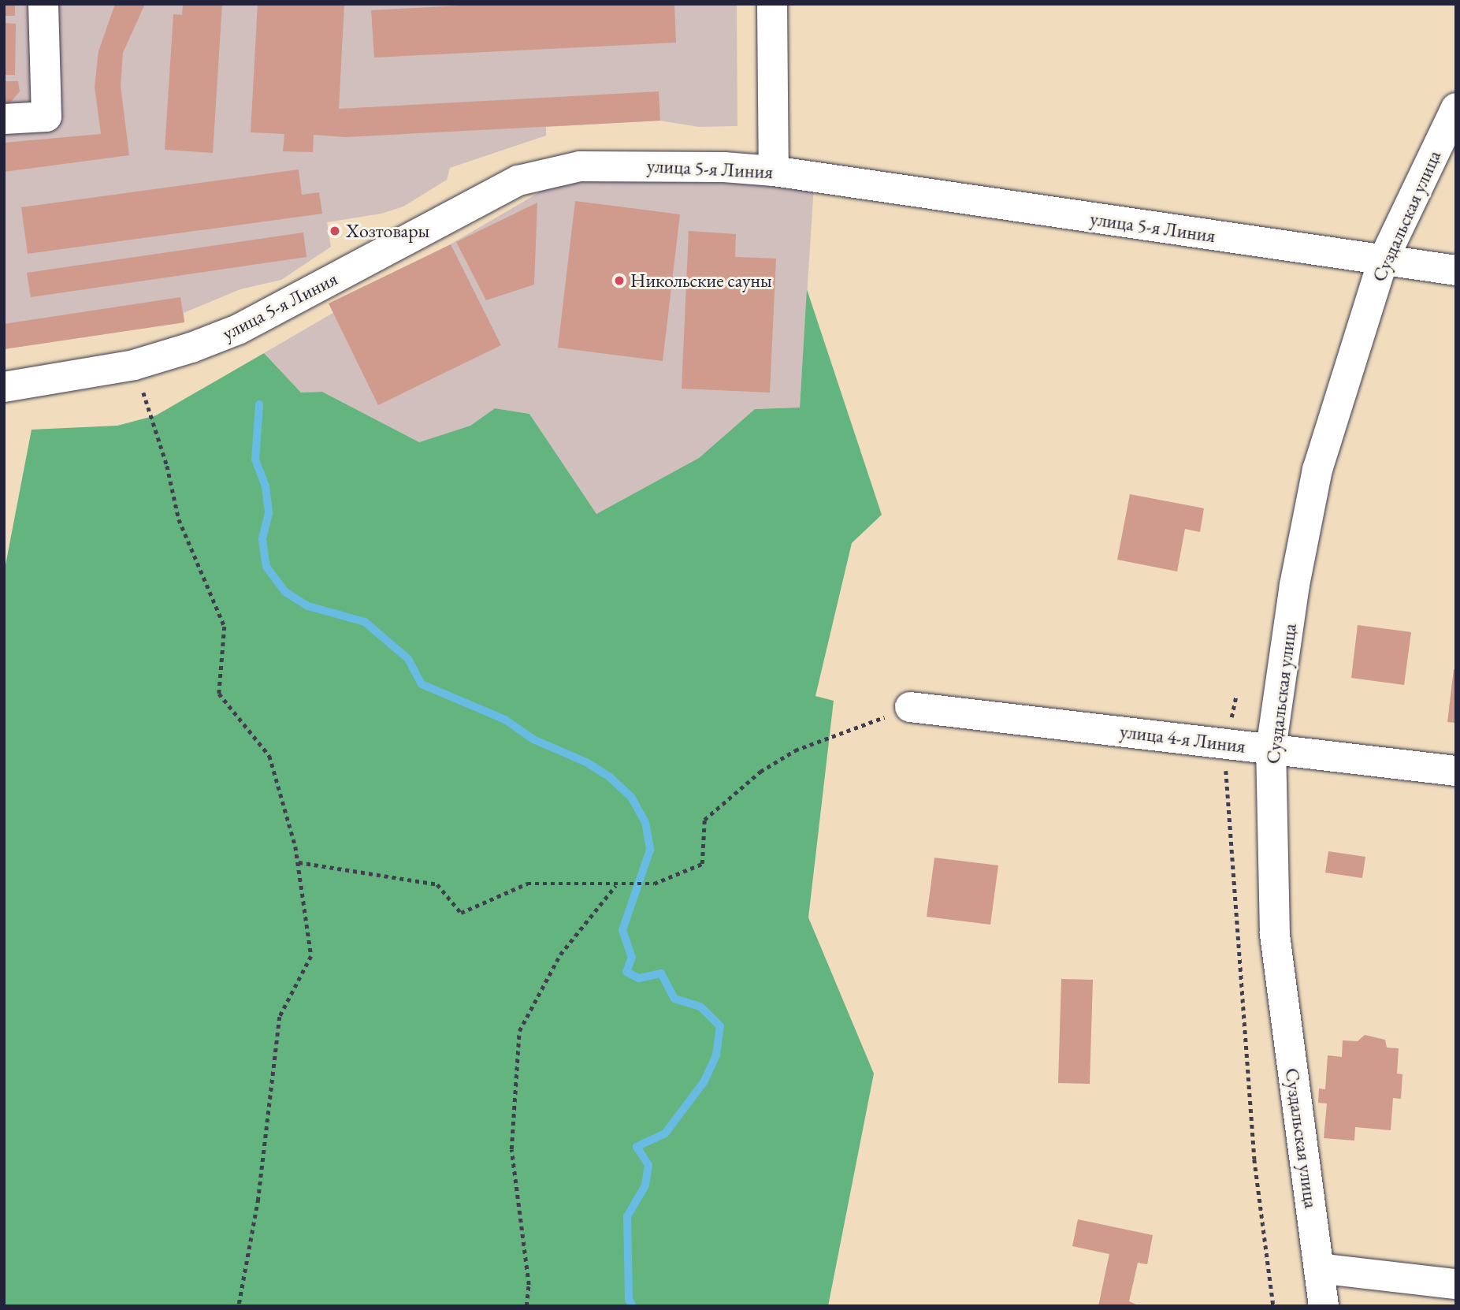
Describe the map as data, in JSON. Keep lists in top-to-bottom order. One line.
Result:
{"streets":{"street":["улица 5-я Линия","Суздальская улица","улица 4-я Линия"]},"crossings":[["улица 5-я Линия","Суздальская улица"],["Суздальская улица","улица 4-я Линия"]],"places":["Хозтовары","Никольские сауны"]}
